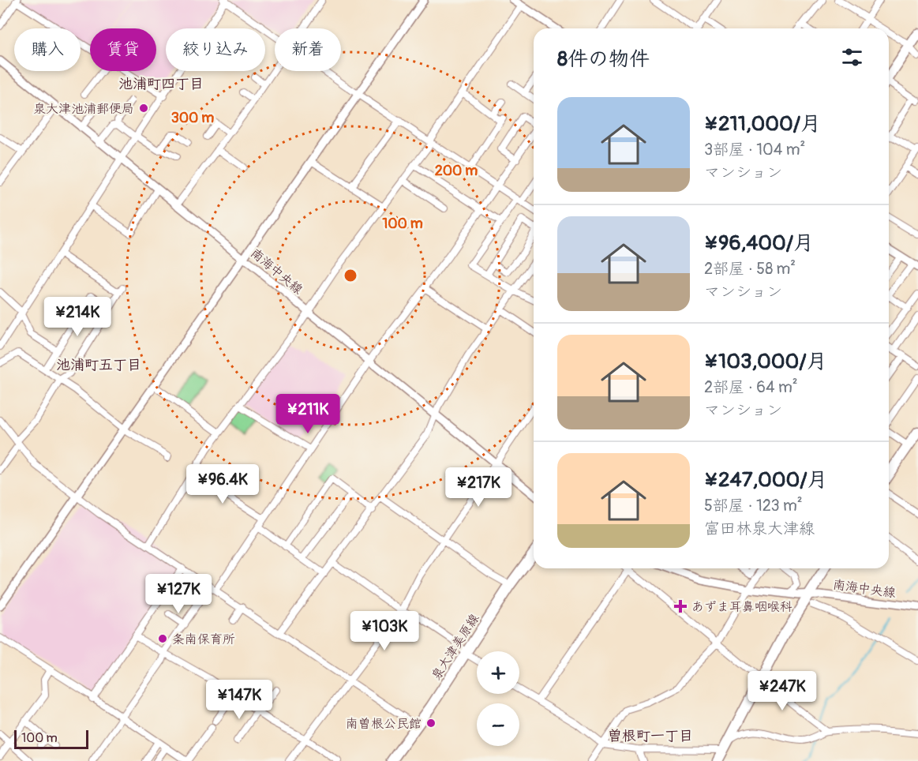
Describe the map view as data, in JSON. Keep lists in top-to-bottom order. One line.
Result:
{"streets":{"main road":["泉大津美原線"],"street":["南海中央線"]},"districts":["池浦町四丁目","池浦町五丁目","曽根町一丁目"],"places":{"other":["泉大津池浦郵便局","条南保育所","南曽根公民館"],"health":["あずま耳鼻咽喉科"]},"scale_bar":"100 m","page":{"chip":["購入","賃貸","絞り込み","新着"],"heading":"8件の物件","list":[{"name":"¥211,000/月","note":"3部屋 · 104 m² · マンション"},{"name":"¥96,400/月","note":"2部屋 · 58 m² · マンション"},{"name":"¥103,000/月","note":"2部屋 · 64 m² · マンション"},{"name":"¥247,000/月","note":"5部屋 · 123 m² · 富田林泉大津線"}],"price":["¥214K","¥211K","¥96.4K","¥217K","¥127K","¥103K","¥247K","¥147K"],"map_buttons":["+","−"],"scale":"100 m"},"rings":["300 m","200 m","100 m"]}
